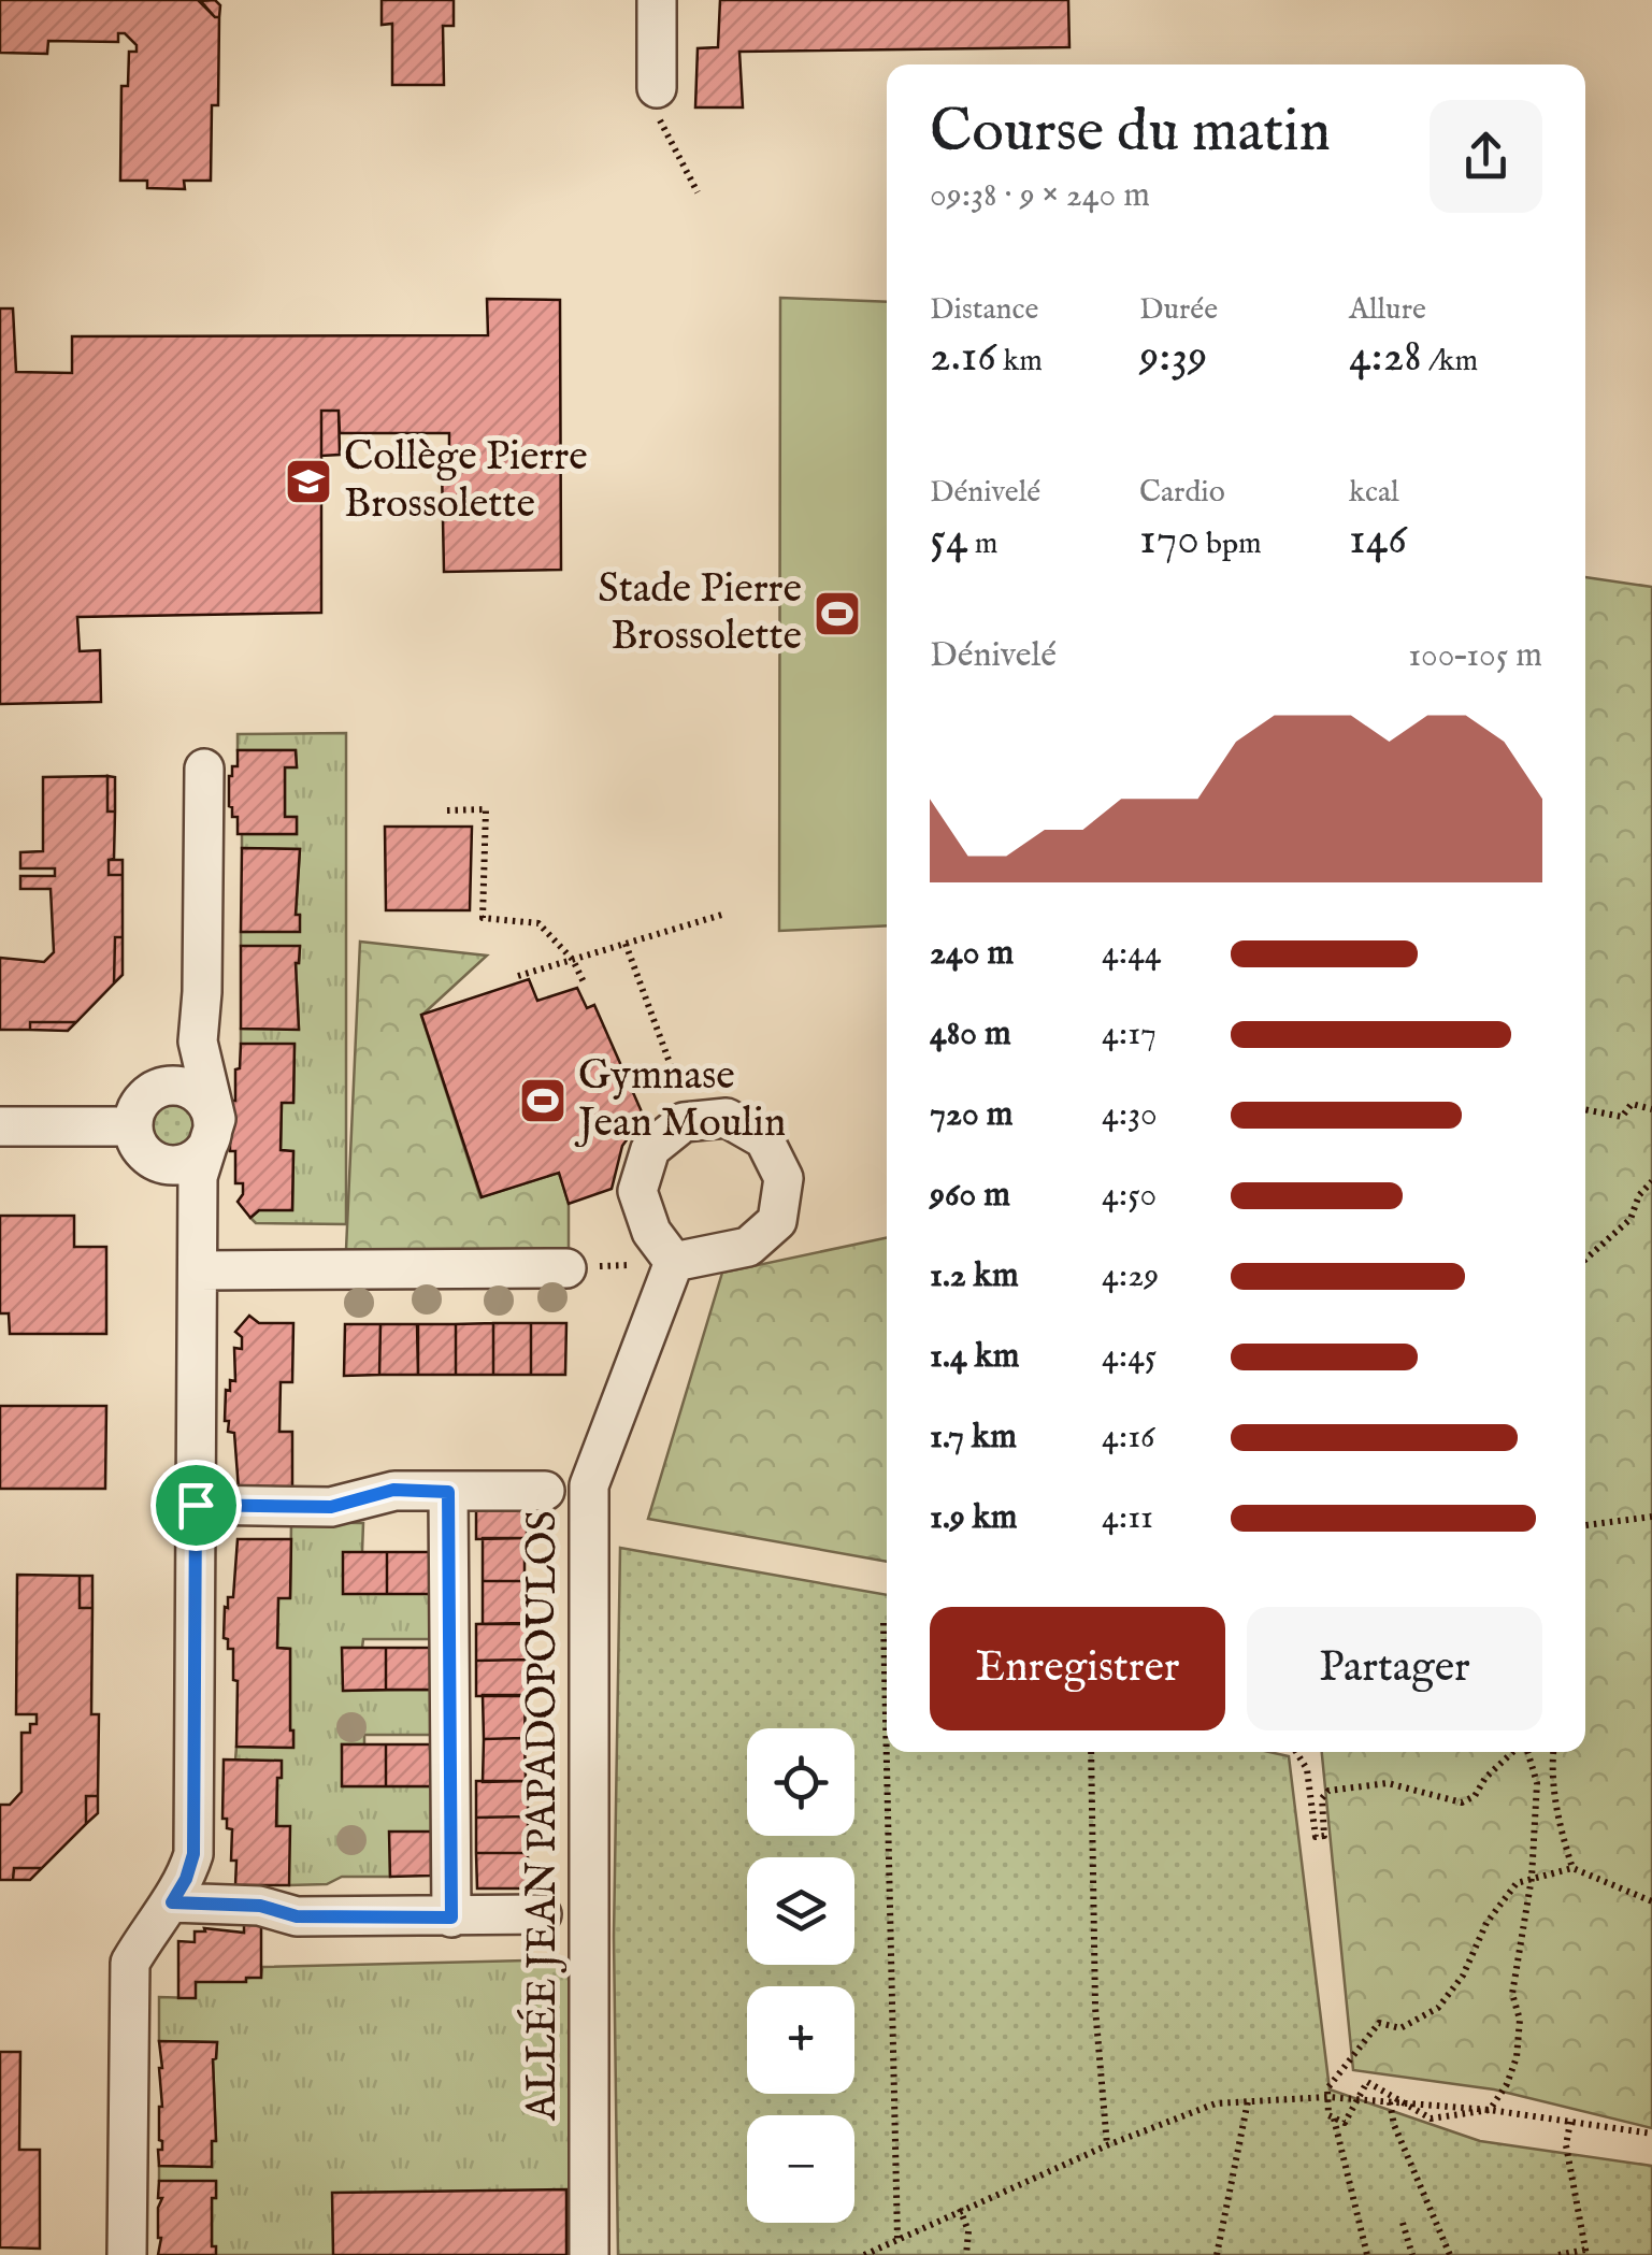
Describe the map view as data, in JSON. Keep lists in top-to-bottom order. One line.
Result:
{"streets":{"street":["ALLÉE JEAN PAPADOPOULOS"]},"places":{"school or university":["Collège Pierre Brossolette"],"sports":["Stade Pierre Brossolette","Gymnase Jean Moulin"]},"page":{"heading":["Course du matin","09:38 · 9 × 240 m"],"stats":[["Distance","2.16 km"],["Durée","9:39"],["Allure","4:28 /km"],["Dénivelé","54 m"],["Cardio","170 bpm"],["kcal","146"]],"chart":["Dénivelé","100–105 m"],"list":[{"name":"240 m","note":"4:44"},{"name":"480 m","note":"4:17"},{"name":"720 m","note":"4:30"},{"name":"960 m","note":"4:50"},{"name":"1.2 km","note":"4:29"},{"name":"1.4 km","note":"4:45"},{"name":"1.7 km","note":"4:16"},{"name":"1.9 km","note":"4:11"}],"buttons":["Enregistrer","Partager"],"map_buttons":["+","−"]}}
